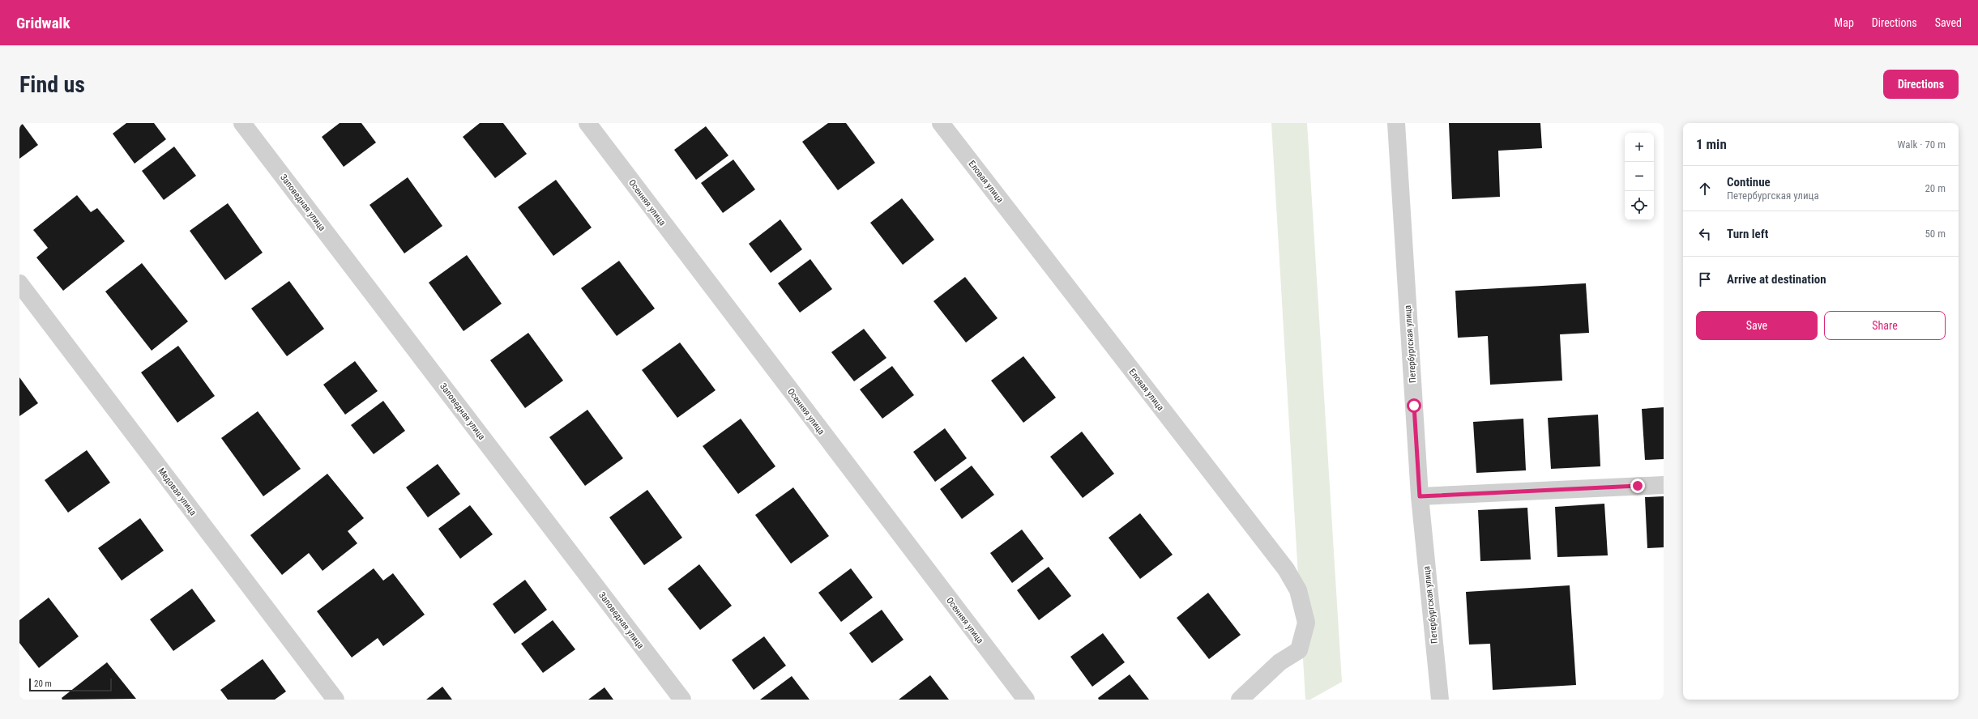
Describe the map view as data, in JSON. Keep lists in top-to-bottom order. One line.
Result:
{"streets":{"street":["Еловая улица","Заповедная улица","Осенняя улица","Петербургская улица","Медовая улица"]},"scale_bar":"20 m","page":{"header":"Gridwalk","nav":["Map","Directions","Saved"],"buttons":["Directions",["Save","Share"]],"title":"Find us","heading":["1 min","Walk · 70 m"],"map_buttons":["+","−"],"list":[["Continue","Петербургская улица","20 m"],["Turn left","50 m"],"Arrive at destination"],"scale":"20 m"}}
